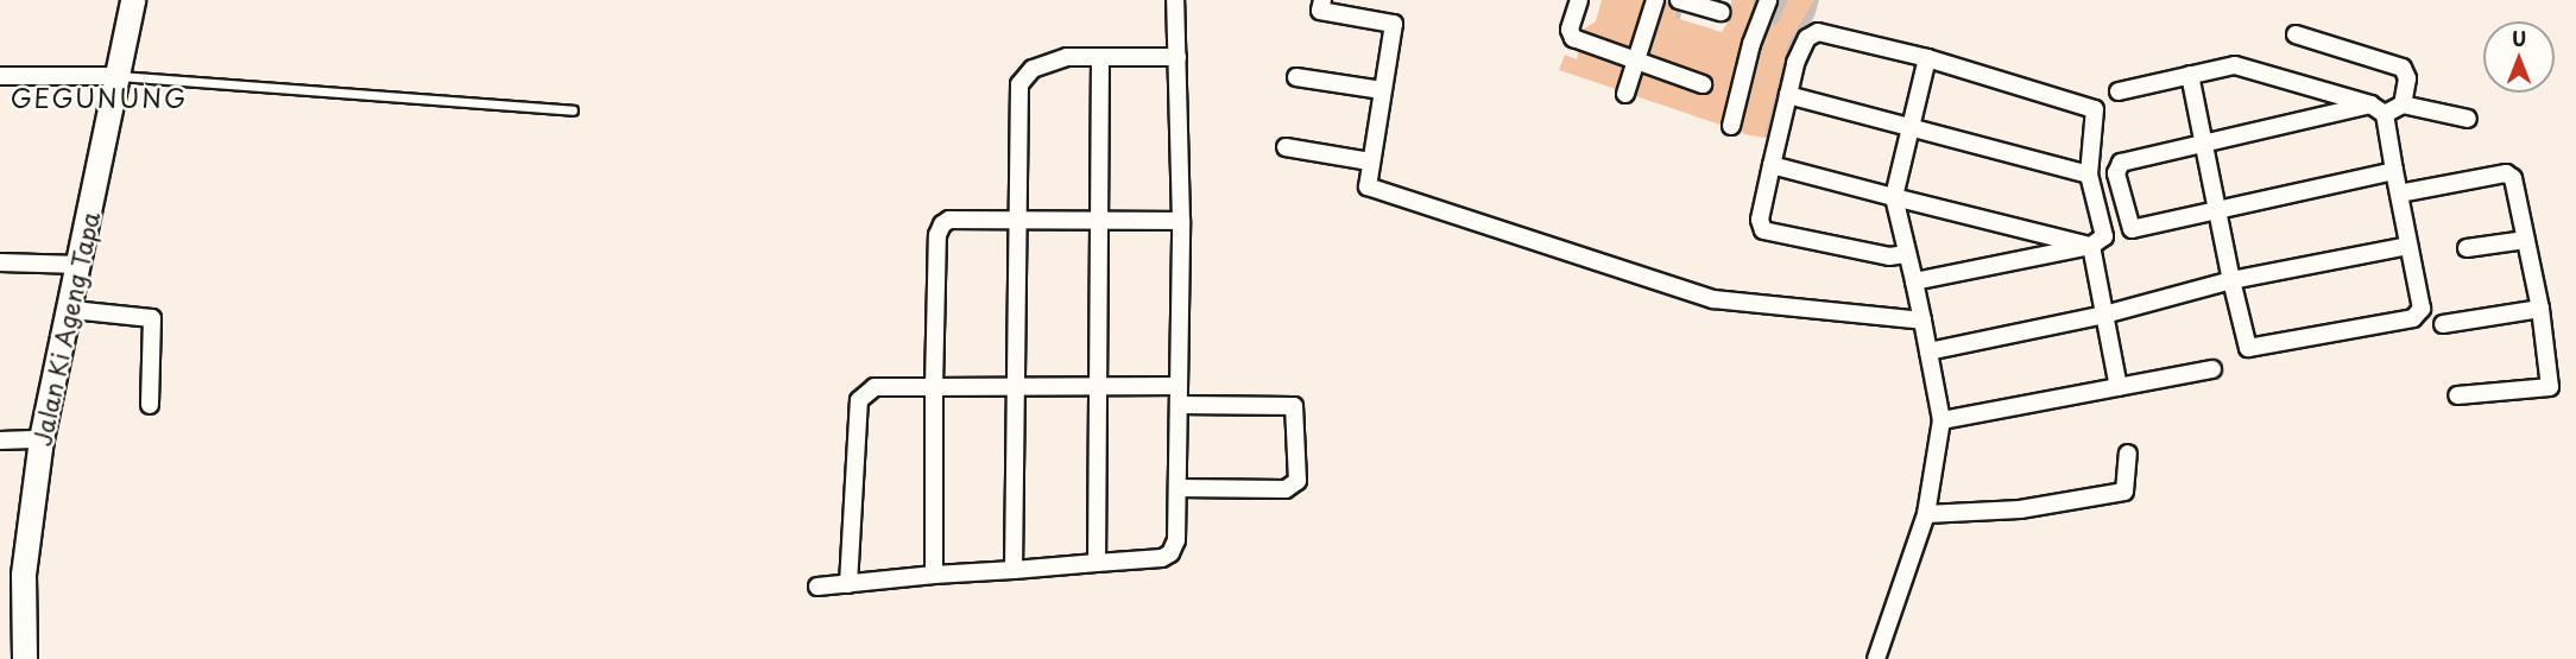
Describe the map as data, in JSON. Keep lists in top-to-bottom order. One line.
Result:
{"streets":{"street":["Jalan Ki Ageng Tapa"]},"districts":["GEGUNUNG"],"north":"top"}
